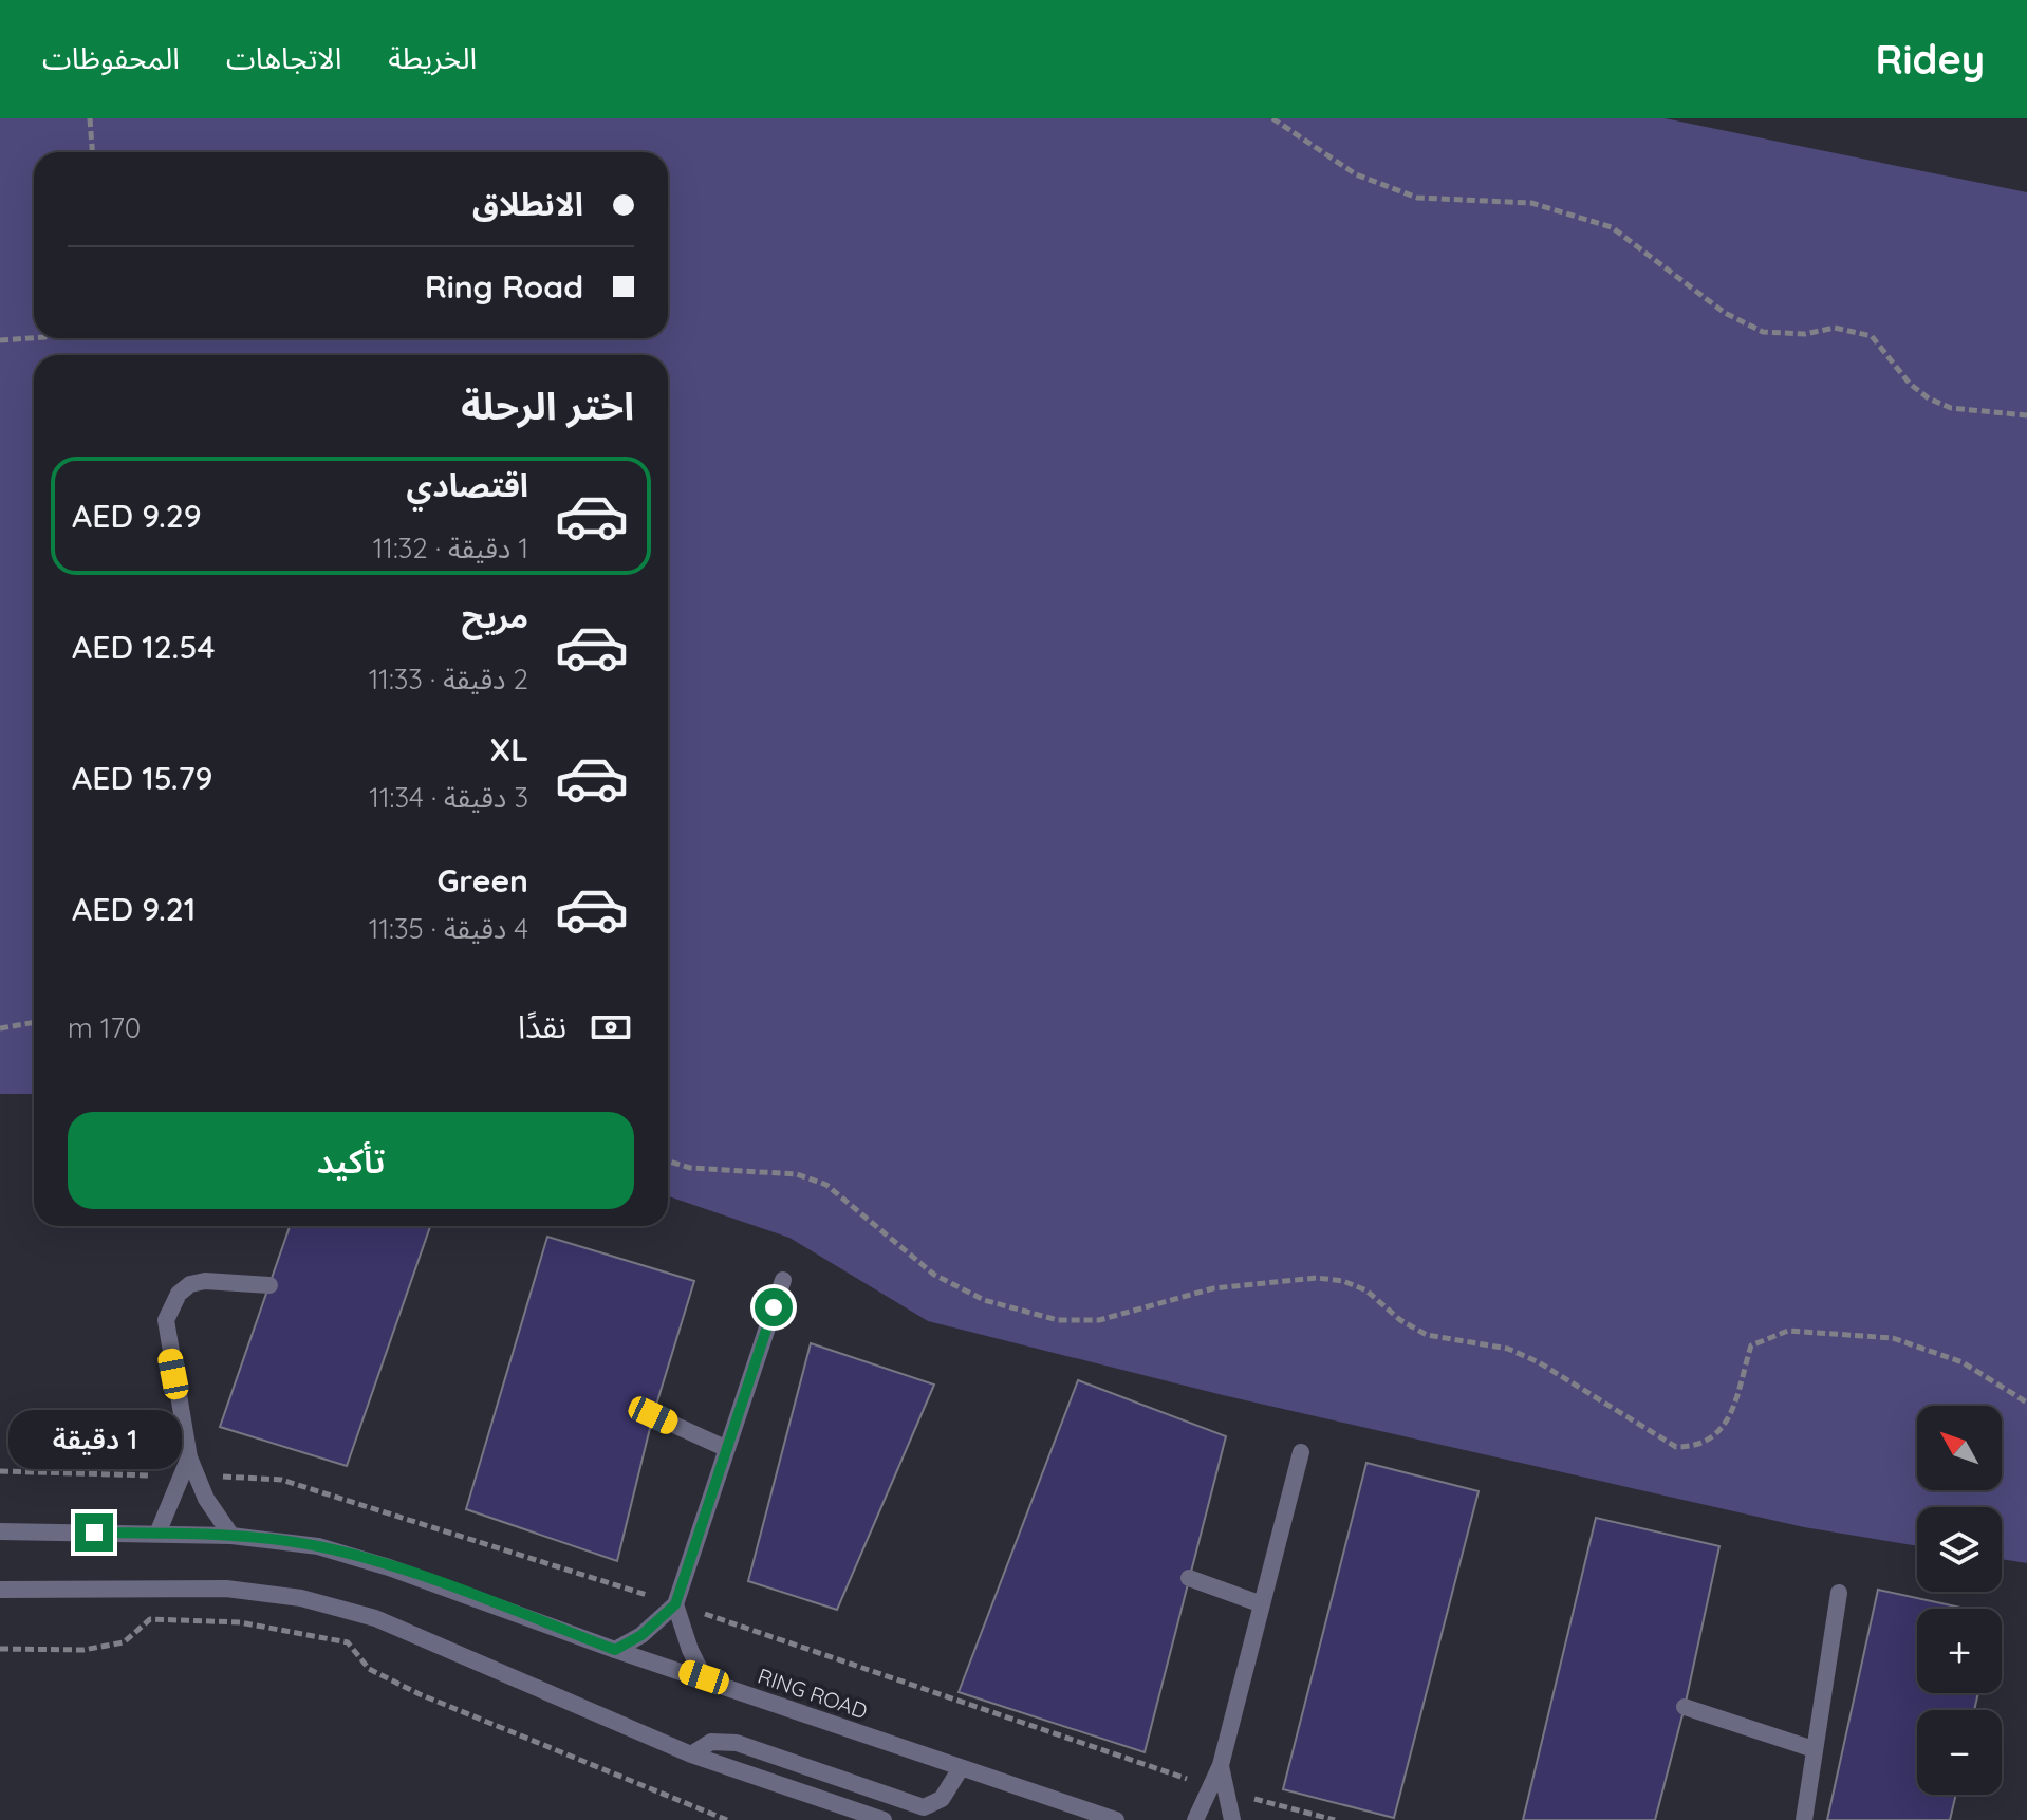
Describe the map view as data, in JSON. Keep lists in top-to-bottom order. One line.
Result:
{"streets":{"street":["RING ROAD"]},"north":"top left","page":{"header":"Ridey","nav":["الخريطة","الاتجاهات","المحفوظات"],"banner":["الانطلاق","Ring Road"],"heading":"اختر الرحلة","list":[{"name":"اقتصادي","note":"1 دقيقة · 11:32","value":"AED 9.29"},{"name":"مريح","note":"2 دقيقة · 11:33","value":"AED 12.54"},{"name":"XL","note":"3 دقيقة · 11:34","value":"AED 15.79"},{"name":"Green","note":"4 دقيقة · 11:35","value":"AED 9.21"}],"pay":["نقدًا","170 m"],"buttons":"تأكيد","map_buttons":["+","−"],"bubble":"1 دقيقة"}}
